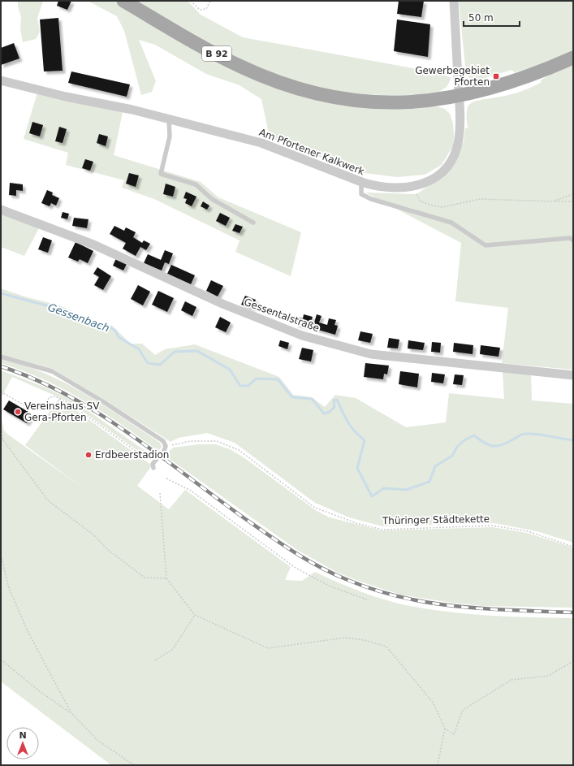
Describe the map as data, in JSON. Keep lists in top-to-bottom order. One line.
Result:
{"streets":{"main road":["B 92"],"street":["Am Pfortener Kalkwerk","Gessentalstraße"],"path":["Thüringer Städtekette"]},"crossings":[["B 92","Am Pfortener Kalkwerk"]],"water":["Gessenbach"],"places":{"transit":["Gewerbegebiet Pforten"],"other":["Vereinshaus SV Gera-Pforten","Erdbeerstadion"]},"scale_bar":"50 m","north":"top"}
